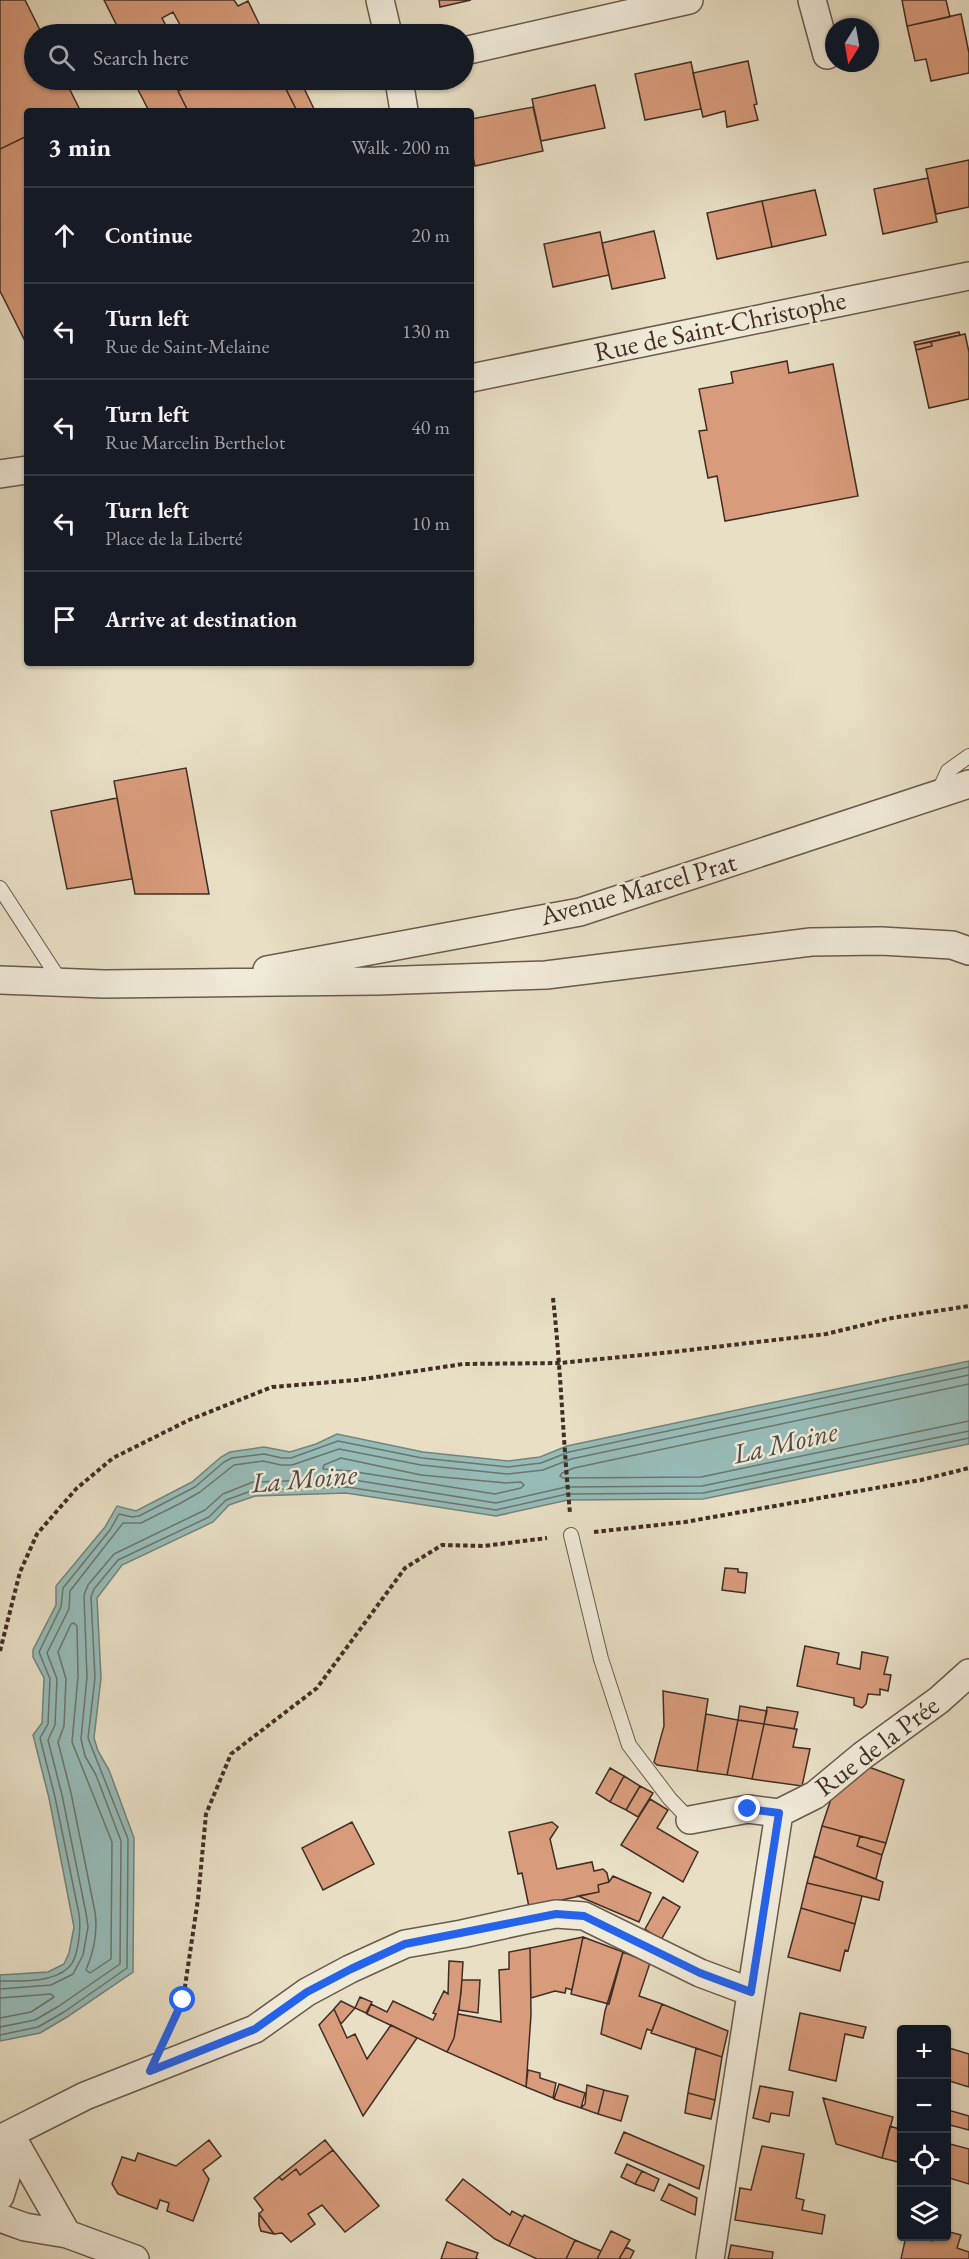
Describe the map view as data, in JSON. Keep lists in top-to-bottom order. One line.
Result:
{"streets":{"street":["Rue de Saint-Christophe","Avenue Marcel Prat","Rue de la Prée"]},"water":["La Moine"],"north":"bottom","page":{"search":"Search here","heading":["3 min","Walk · 200 m"],"list":[["Continue","20 m"],["Turn left","Rue de Saint-Melaine","130 m"],["Turn left","Rue Marcelin Berthelot","40 m"],["Turn left","Place de la Liberté","10 m"],"Arrive at destination"],"map_buttons":["+","−"]}}
